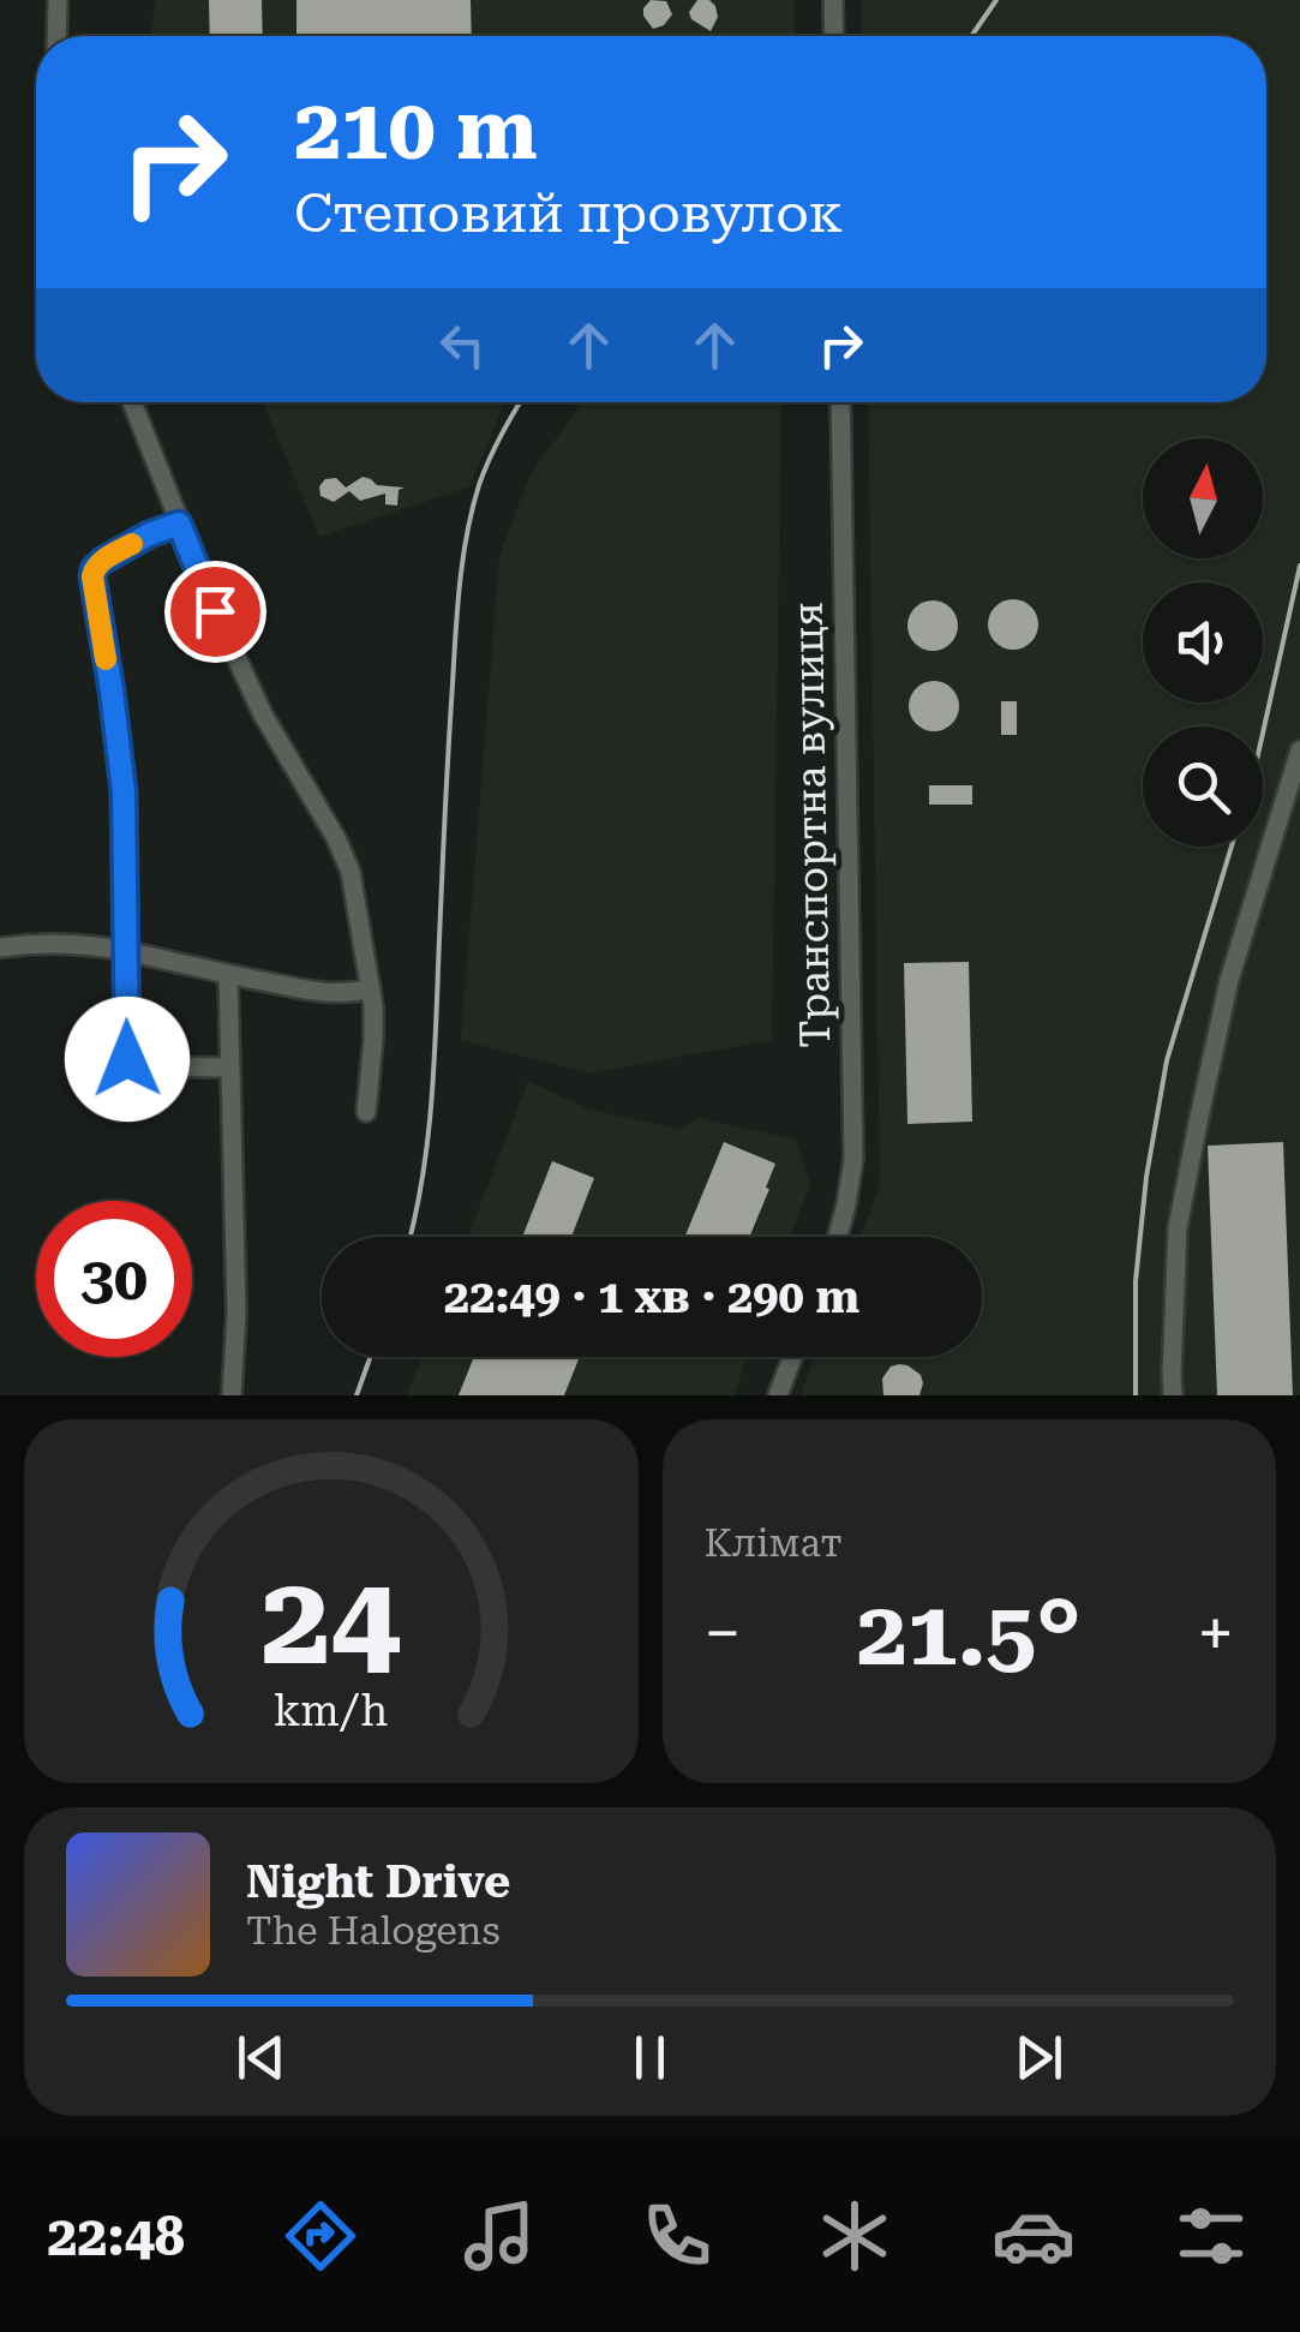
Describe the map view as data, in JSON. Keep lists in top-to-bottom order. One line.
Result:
{"streets":{"street":["Транспортна вулиця"]},"north":"top","page":{"turn":["210 m","Степовий провулок"],"limit":"30","trip":"22:49 · 1 хв · 290 m","tile":"Клімат","heat":["−","21.5°","+"],"song":["Night Drive","The Halogens"],"tabs":"22:48","gauge":["24","km/h"]}}
